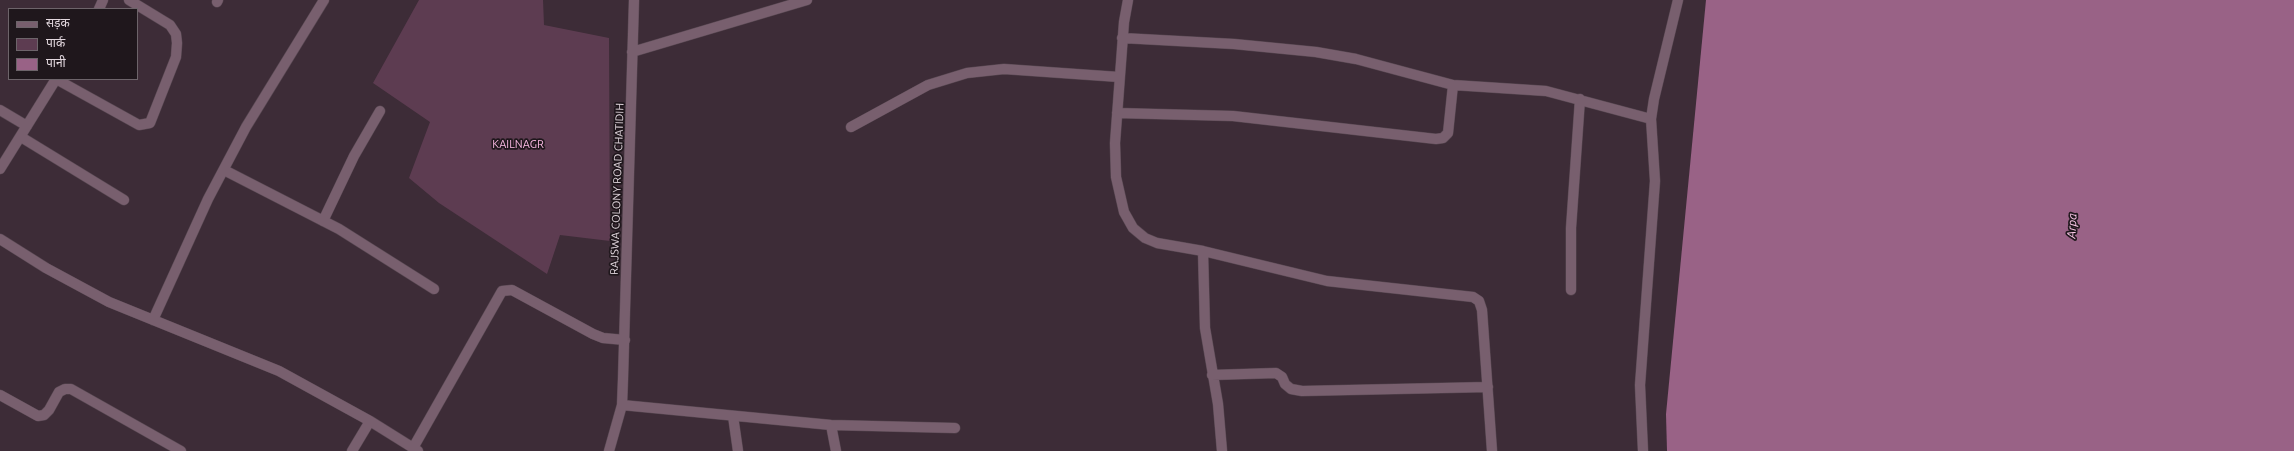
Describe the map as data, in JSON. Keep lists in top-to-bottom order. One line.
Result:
{"streets":{"street":["RAJSWA COLONY ROAD CHATIDIH"]},"water":["Arpa"],"parks":["KAILNAGR"],"legend":["सड़क","पार्क","पानी"]}
